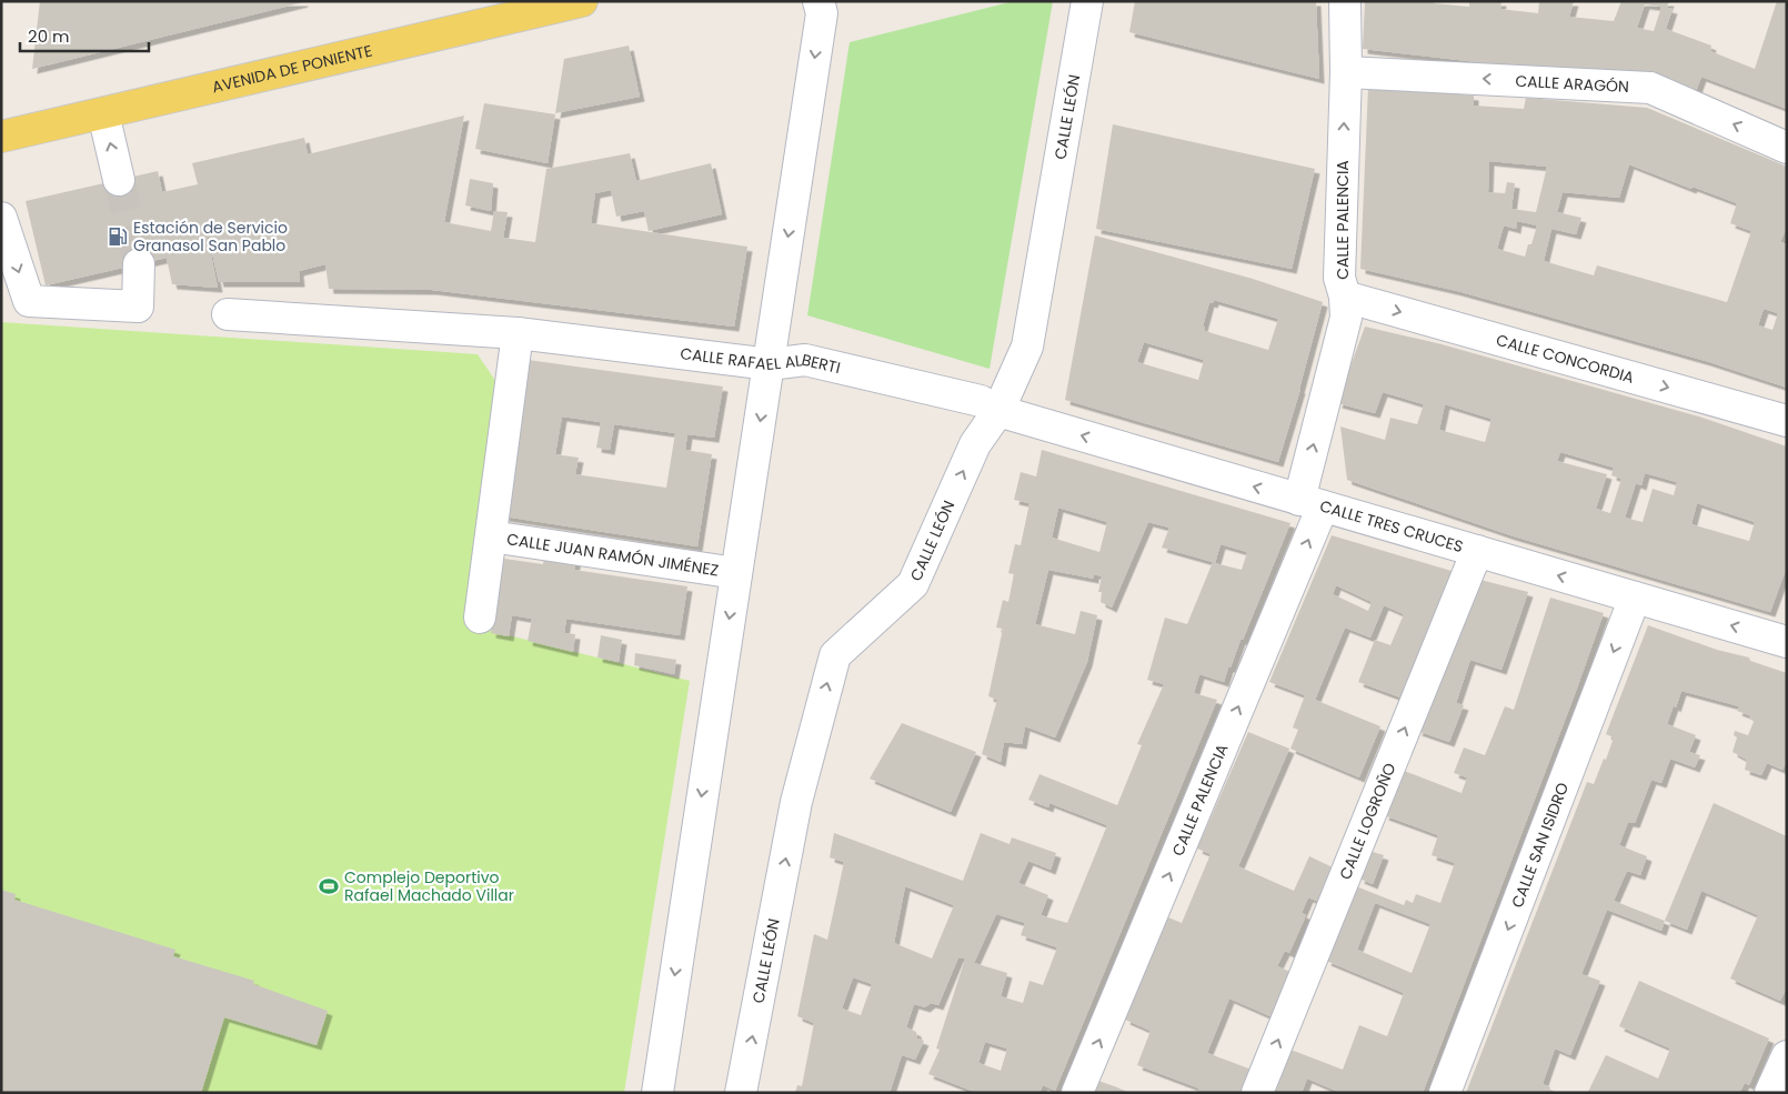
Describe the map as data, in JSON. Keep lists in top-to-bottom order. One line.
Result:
{"streets":{"main road":["AVENIDA DE PONIENTE"],"street":["CALLE ARAGÓN","CALLE LEÓN","CALLE PALENCIA","CALLE CONCORDIA","CALLE RAFAEL ALBERTI","CALLE TRES CRUCES","CALLE JUAN RAMÓN JIMÉNEZ","CALLE LOGROÑO","CALLE SAN ISIDRO"]},"crossings":[["CALLE ARAGÓN","CALLE PALENCIA"],["CALLE LEÓN","CALLE RAFAEL ALBERTI"],["CALLE LEÓN","CALLE TRES CRUCES"],["CALLE PALENCIA","CALLE CONCORDIA"],["CALLE PALENCIA","CALLE TRES CRUCES"],["CALLE RAFAEL ALBERTI","CALLE TRES CRUCES"],["CALLE TRES CRUCES","CALLE LOGROÑO"],["CALLE TRES CRUCES","CALLE SAN ISIDRO"]],"one_way":["CALLE ARAGÓN","CALLE PALENCIA","CALLE CONCORDIA","CALLE TRES CRUCES","CALLE LOGROÑO","CALLE SAN ISIDRO"],"places":{"fuel station":["Estación de Servicio Granasol San Pablo"],"sports":["Complejo Deportivo Rafael Machado Villar"]},"scale_bar":"20 m"}
